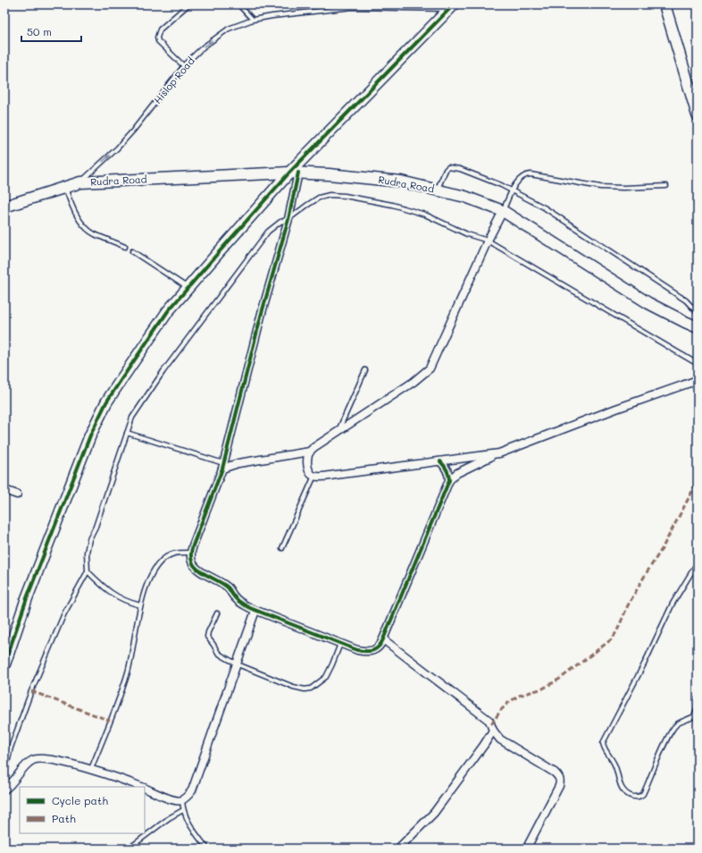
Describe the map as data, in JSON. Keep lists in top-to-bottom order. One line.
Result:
{"streets":{"street":["Hislop Road","Rudra Road"]},"crossings":[["Hislop Road","Rudra Road"]],"one_way":["Hislop Road"],"legend":["Cycle path","Path"],"scale_bar":"50 m"}
